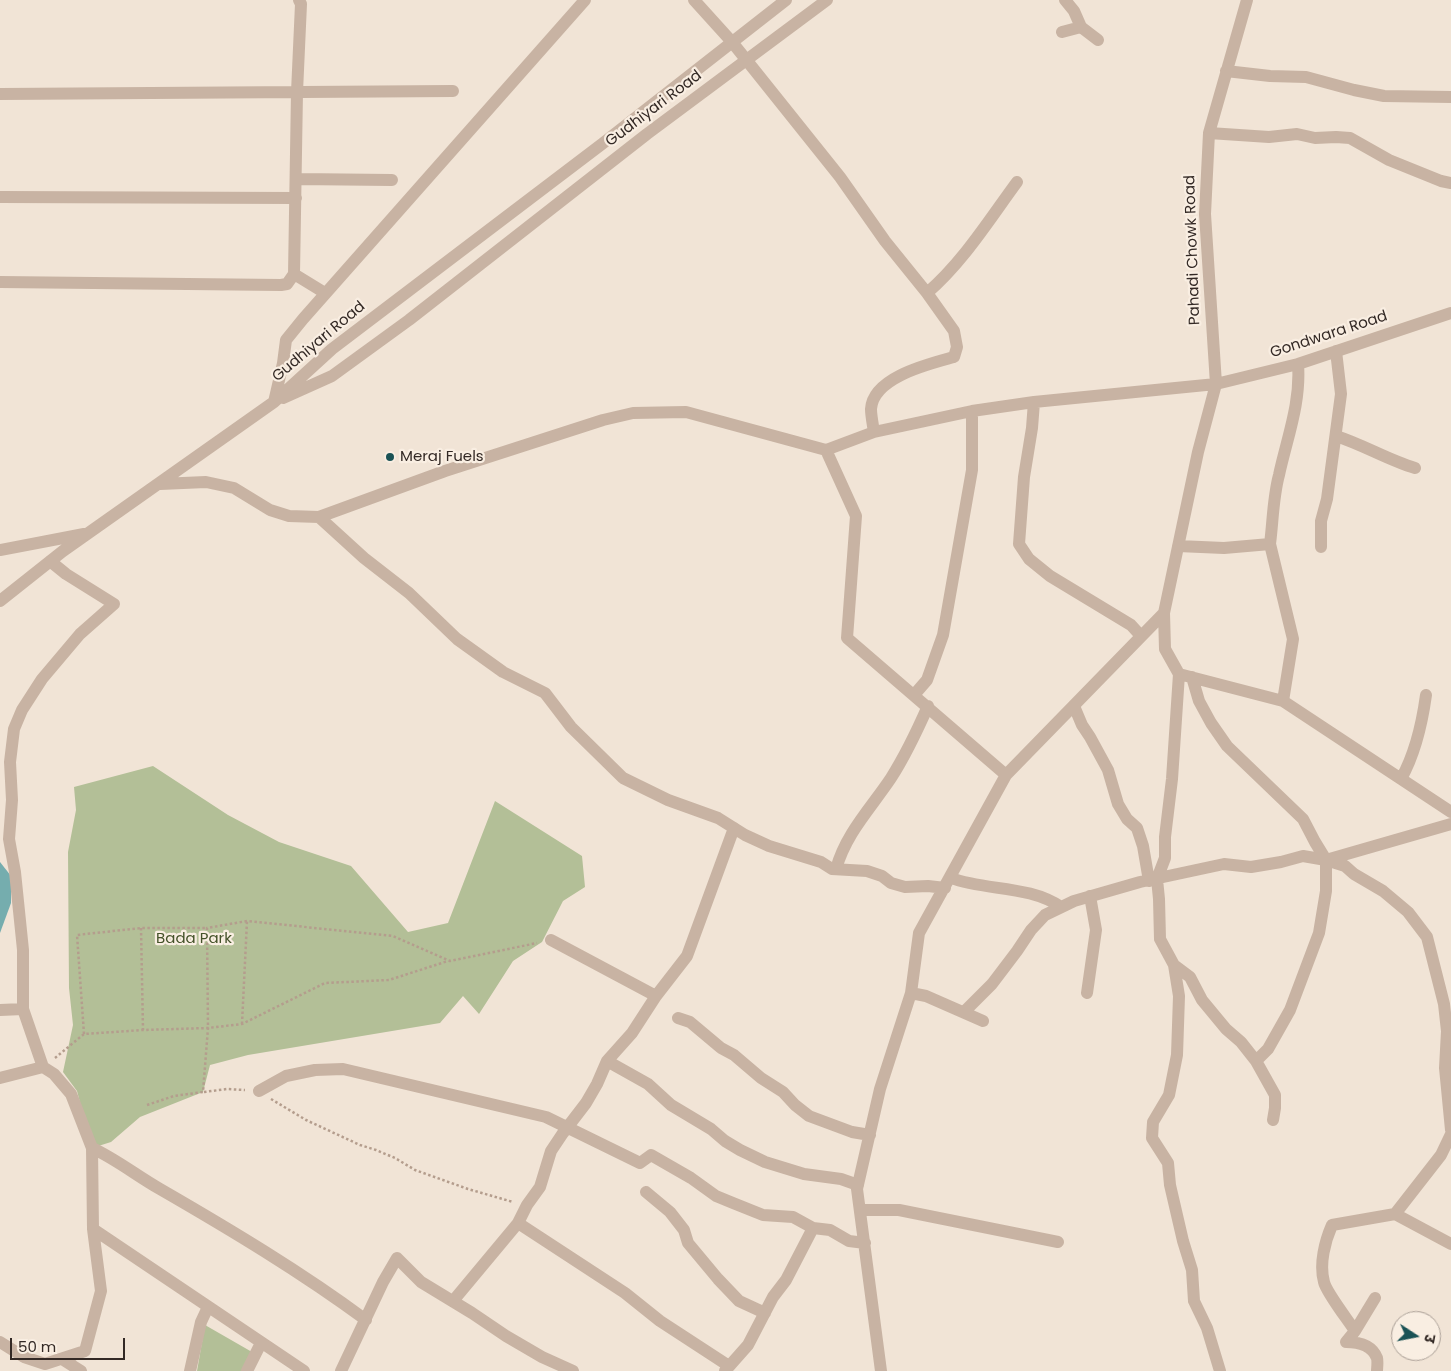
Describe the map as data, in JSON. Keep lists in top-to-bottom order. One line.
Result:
{"streets":{"street":["Gudhiyari Road","Pahadi Chowk Road","Gondwara Road"]},"crossings":[["Pahadi Chowk Road","Gondwara Road"]],"parks":["Bada Park"],"places":["Meraj Fuels"],"scale_bar":"50 m","north":"right"}
